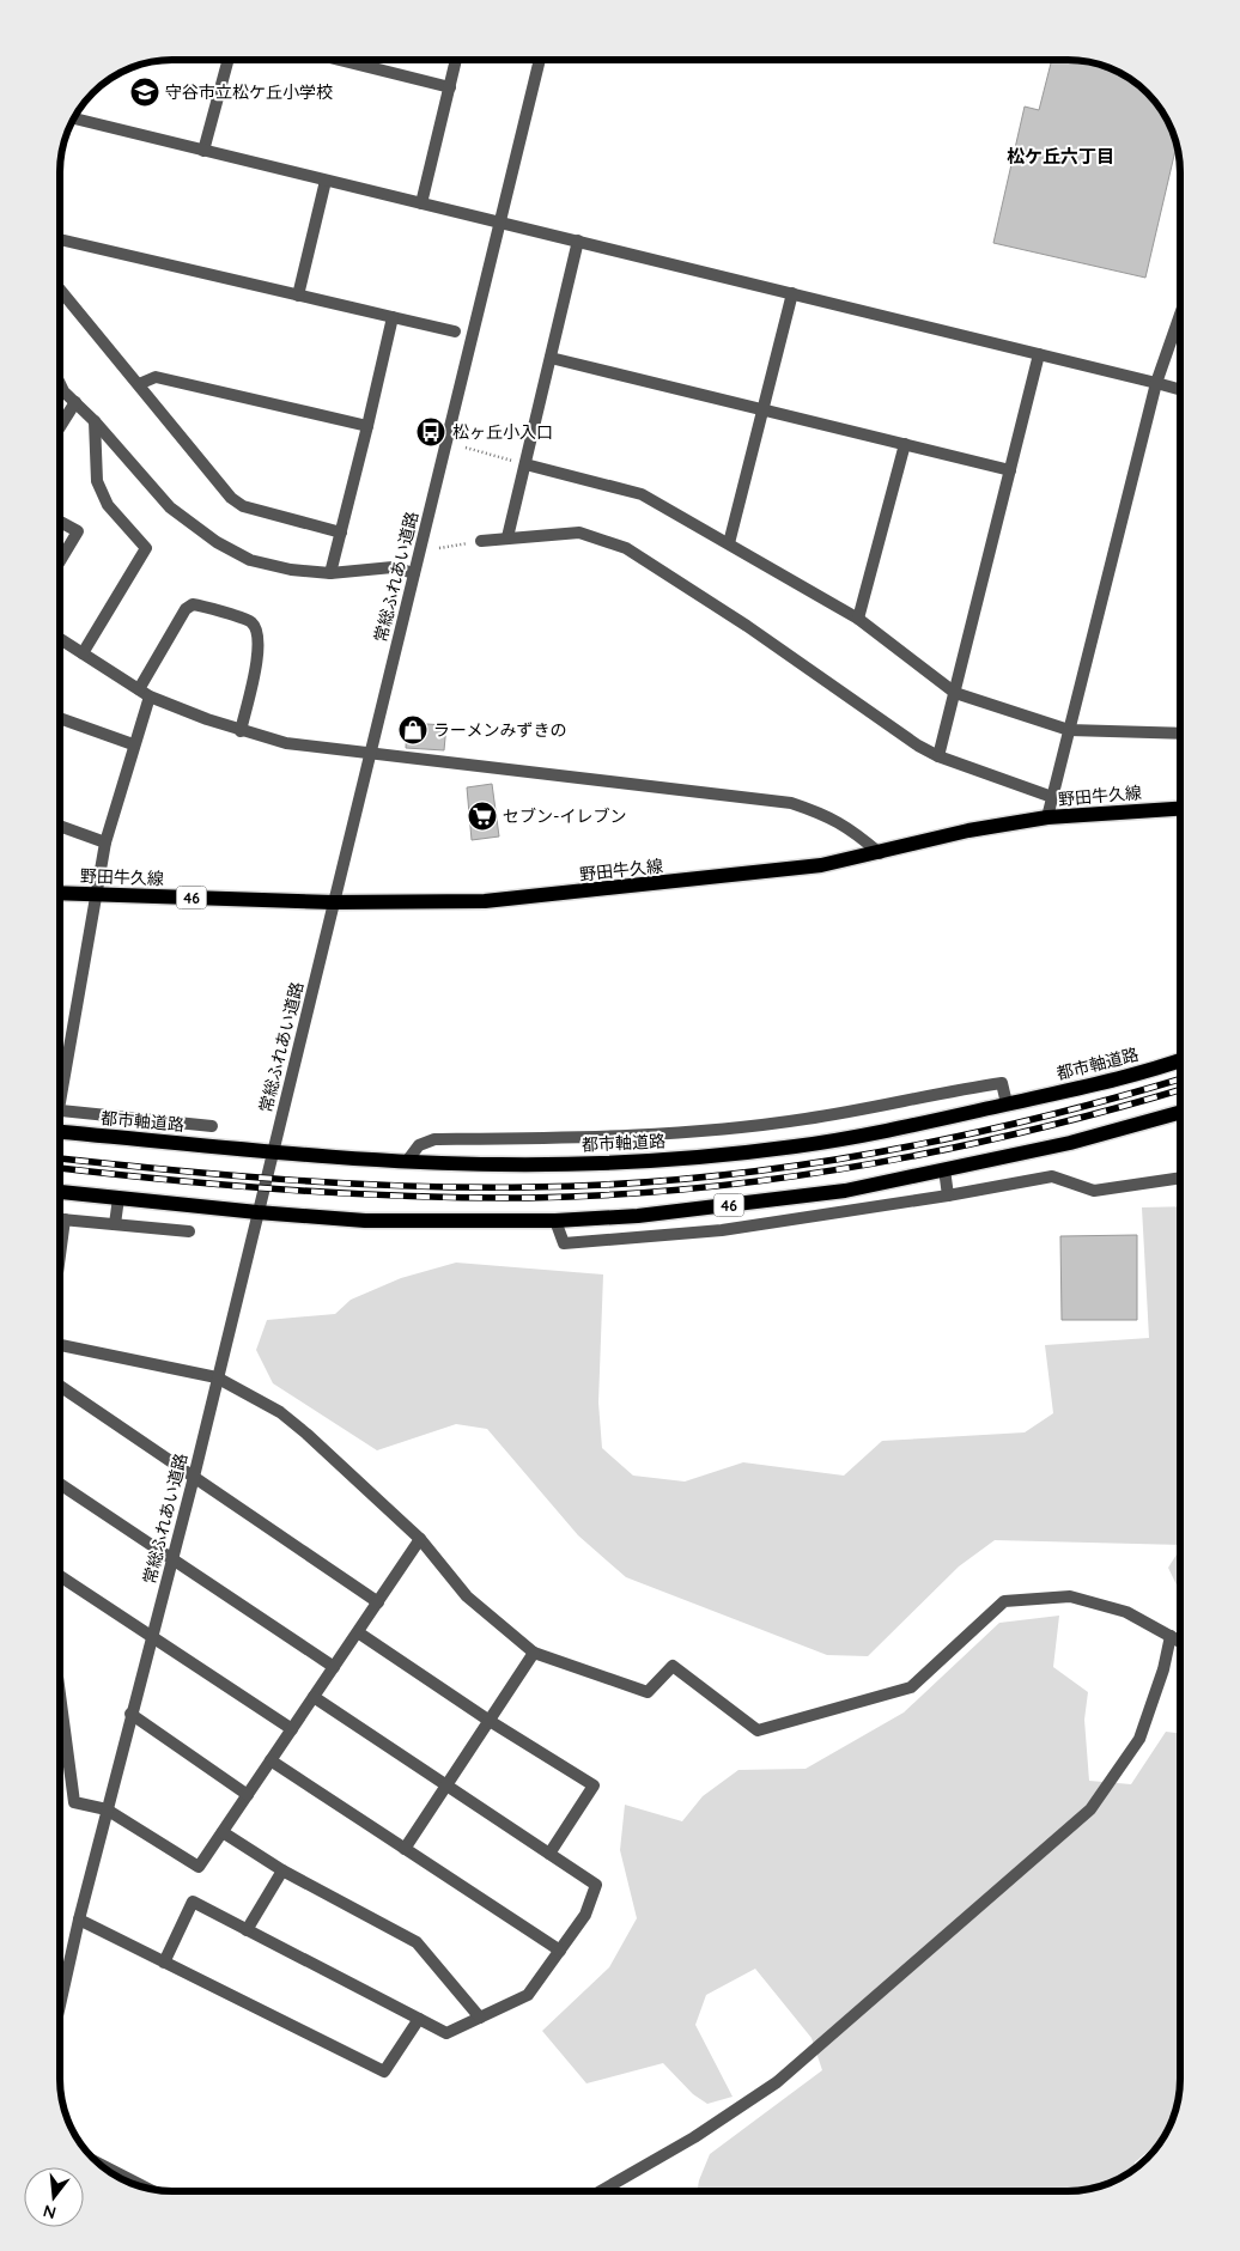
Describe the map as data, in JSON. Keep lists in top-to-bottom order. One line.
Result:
{"streets":{"main road":["野田牛久線","46","都市軸道路"],"street":["常総ふれあい道路"]},"crossings":[["常総ふれあい道路","野田牛久線"],["常総ふれあい道路","46"],["常総ふれあい道路","都市軸道路"]],"districts":["松ケ丘六丁目"],"places":{"school or university":["守谷市立松ケ丘小学校"],"bus stop":["松ヶ丘小入口"],"shop":["ラーメンみずきの"],"supermarket":["セブン-イレブン"]},"north":"bottom"}
